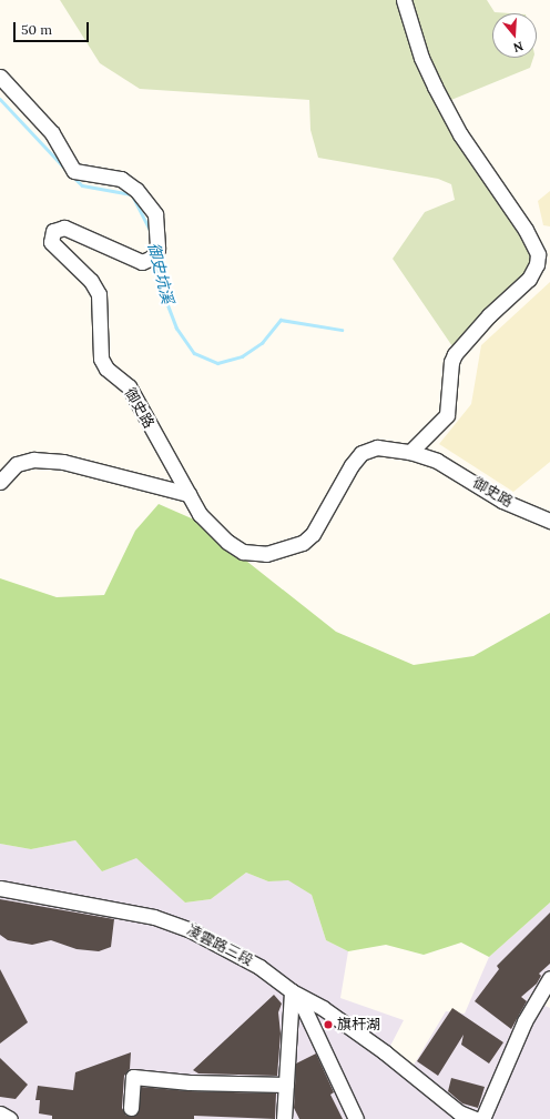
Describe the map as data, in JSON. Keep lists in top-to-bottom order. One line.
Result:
{"streets":{"street":["御史路","凌雲路三段"]},"water":["御史坑溪"],"places":["旗杆湖"],"scale_bar":"50 m","north":"bottom"}
